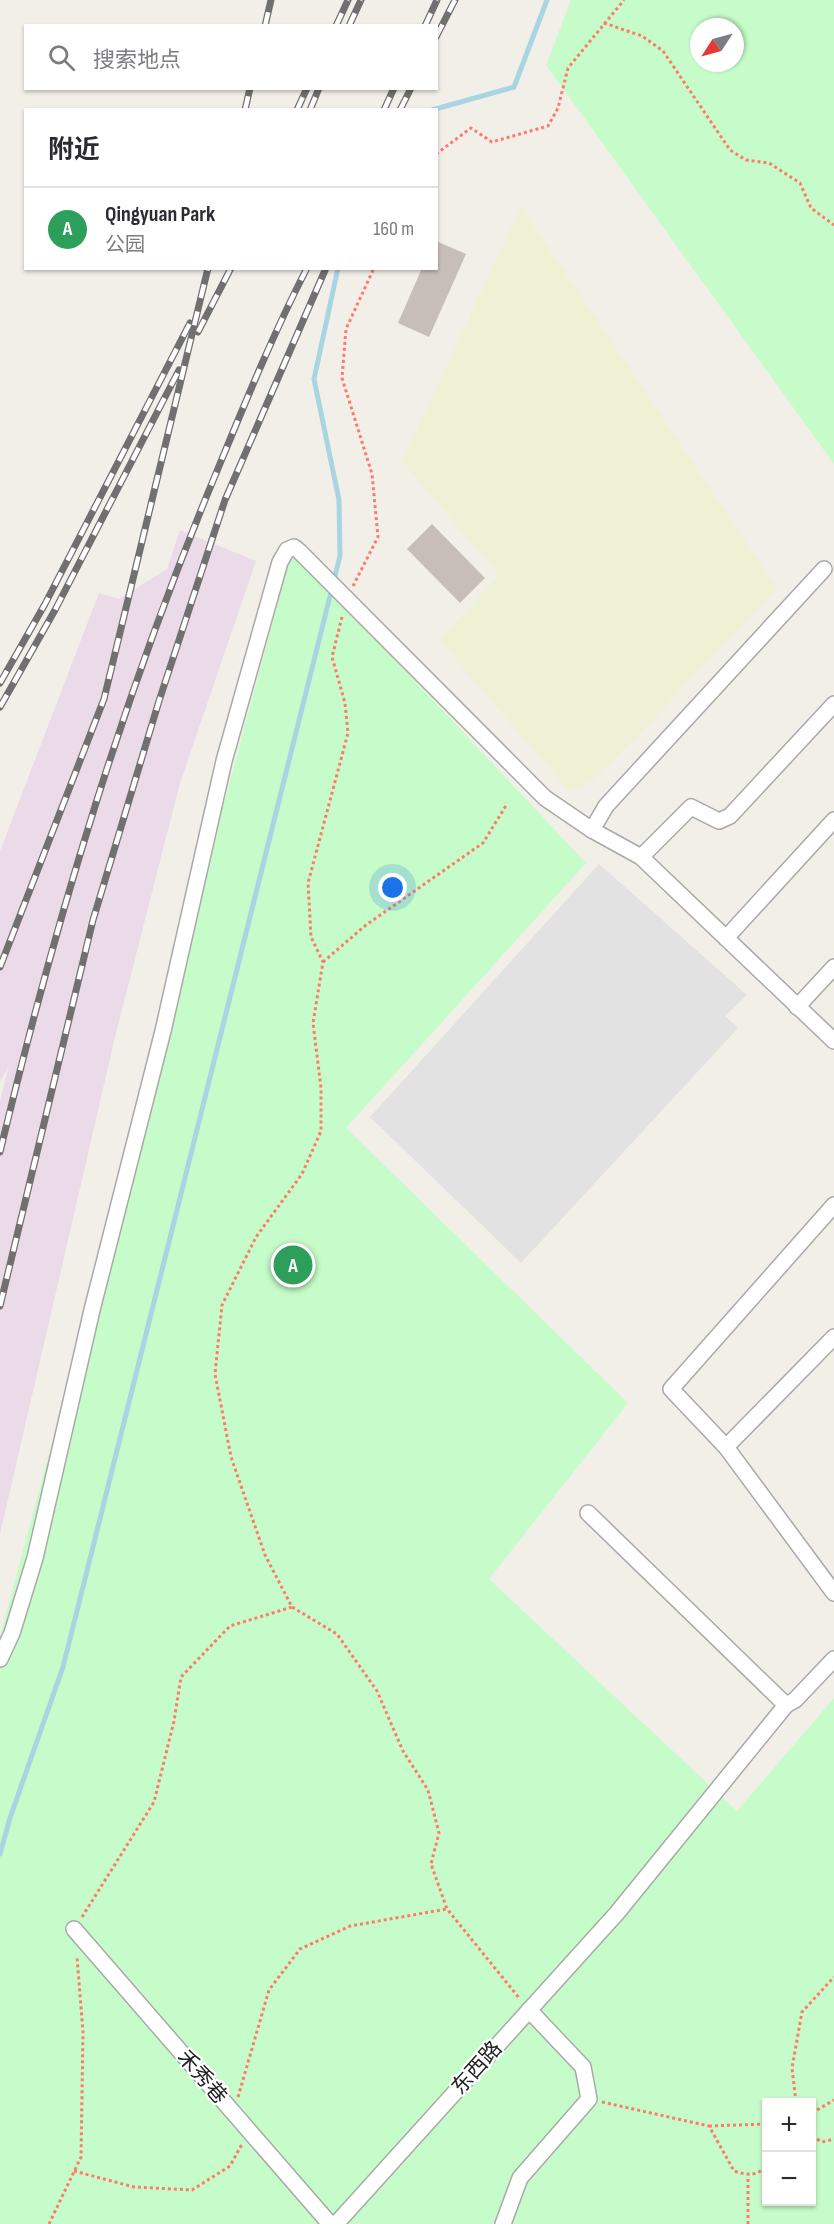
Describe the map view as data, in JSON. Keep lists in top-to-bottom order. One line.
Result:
{"streets":{"street":["东西路","禾秀巷"]},"north":"bottom left","page":{"search":"搜索地点","heading":"附近","list":[{"mark":"A","name":"Qingyuan Park","note":"公园","value":"160 m"}],"pins":"A","map_buttons":["+","−"]}}
